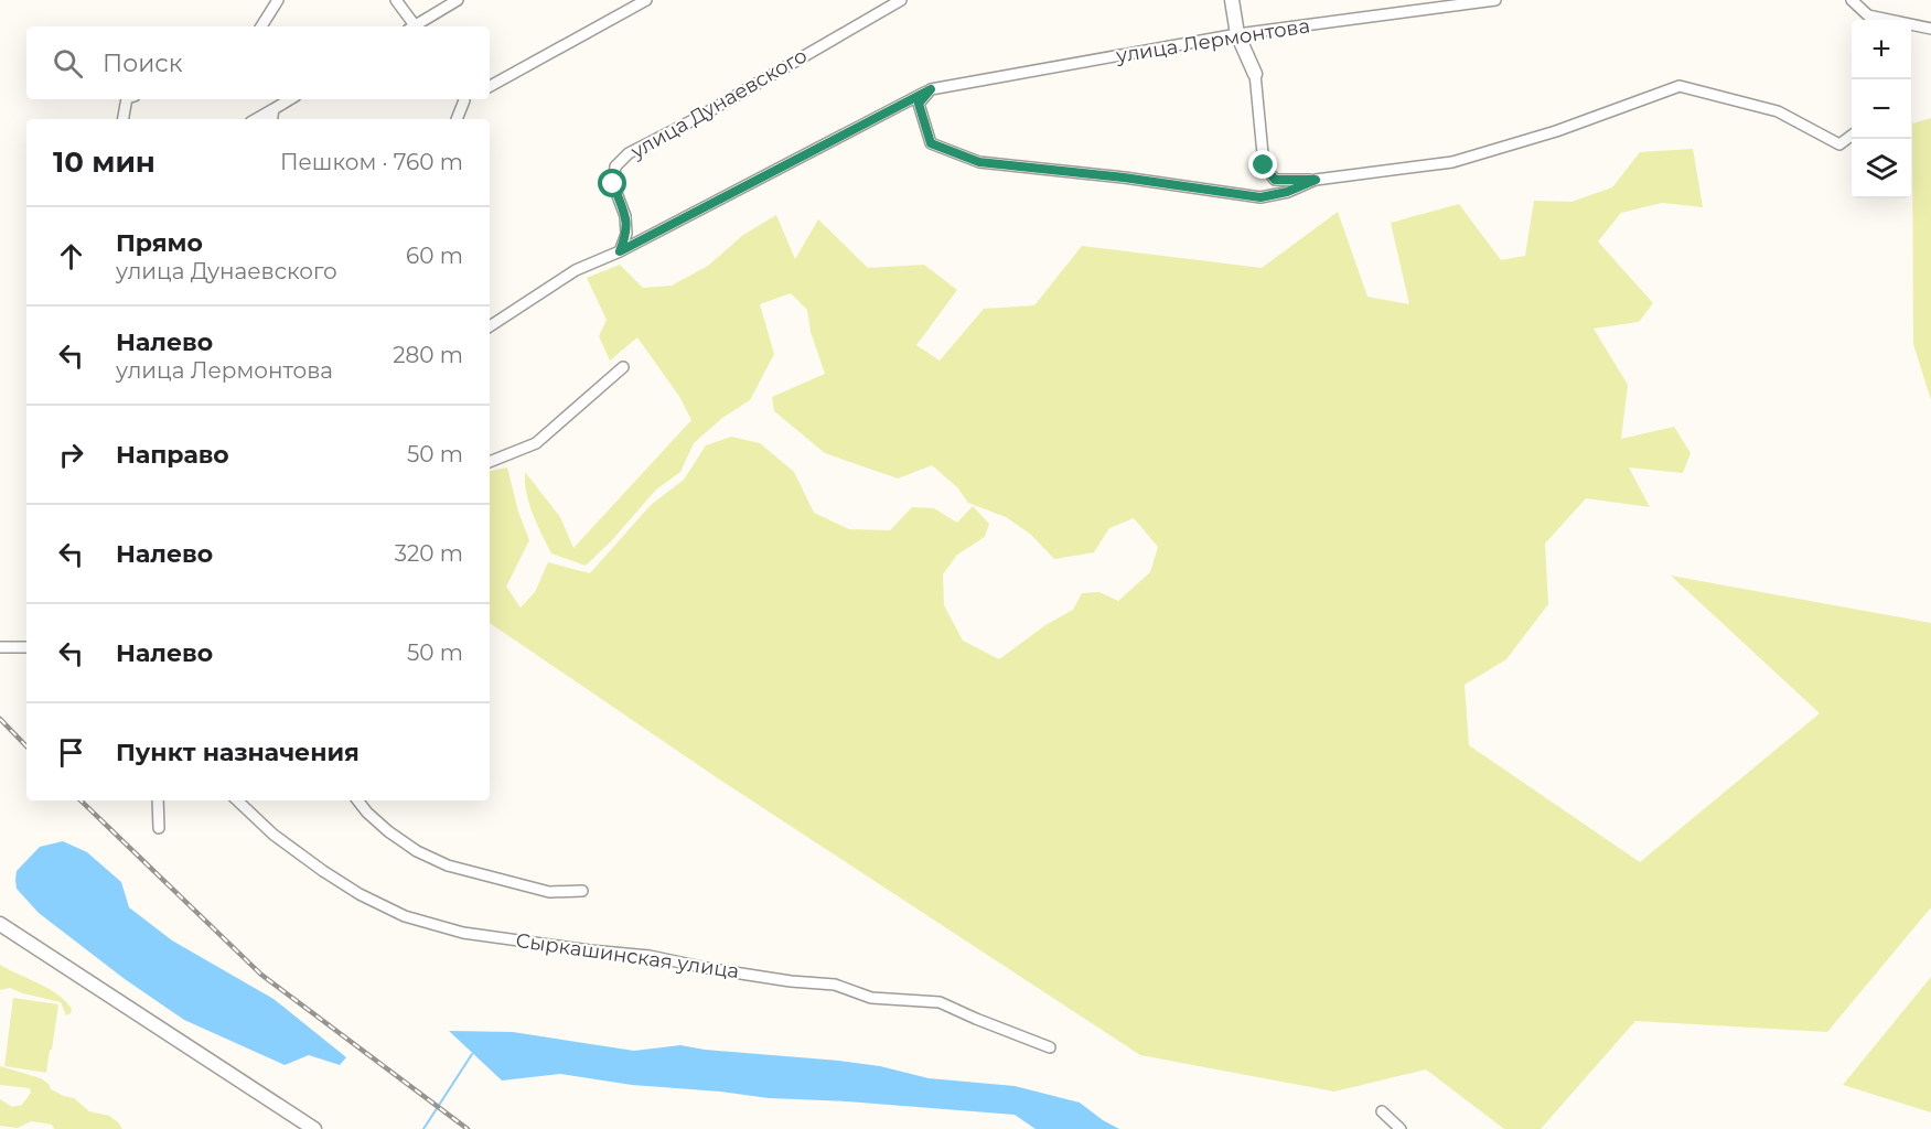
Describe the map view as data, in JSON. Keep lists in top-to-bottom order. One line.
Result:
{"streets":{"street":["улица Лермонтова","улица Дунаевского","Сыркашинская улица"]},"crossings":[["улица Лермонтова","улица Дунаевского"]],"page":{"map_buttons":["+","−"],"search":"Поиск","heading":["10 мин","Пешком · 760 m"],"list":[["Прямо","улица Дунаевского","60 m"],["Налево","улица Лермонтова","280 m"],["Направо","50 m"],["Налево","320 m"],["Налево","50 m"],"Пункт назначения"]}}
